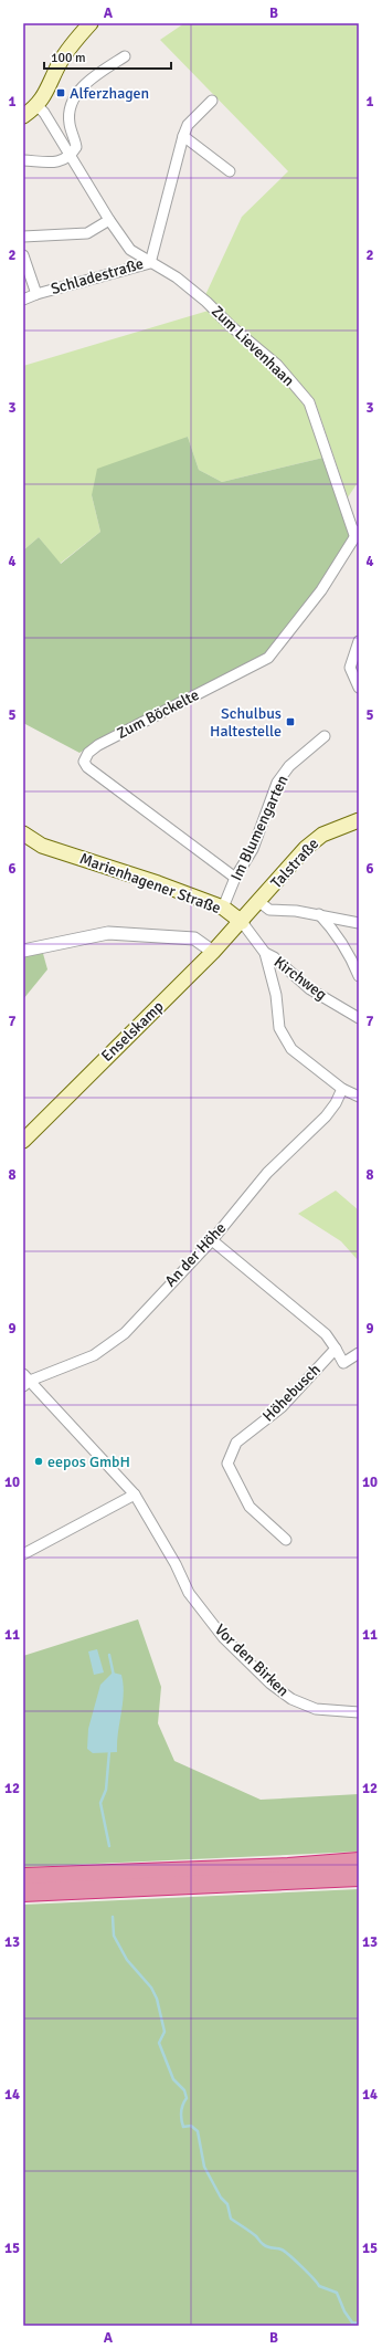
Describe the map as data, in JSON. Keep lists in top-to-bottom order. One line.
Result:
{"streets":{"main road":["Talstraße","Marienhagener Straße","Enselskamp"],"street":["Schladestraße","Zum Lievenhaan","Zum Böckelte","Im Blumengarten","Kirchweg","An der Höhe","Höhebusch","Vor den Birken"]},"crossings":[["Schladestraße","Zum Lievenhaan"],["Zum Lievenhaan","Zum Böckelte"],["Zum Böckelte","Im Blumengarten"],["Im Blumengarten","Marienhagener Straße"],["Talstraße","Marienhagener Straße"],["Talstraße","Enselskamp"],["Marienhagener Straße","Kirchweg"],["Marienhagener Straße","Enselskamp"],["Marienhagener Straße","An der Höhe"],["An der Höhe","Höhebusch"],["An der Höhe","Vor den Birken"]],"places":{"transit":["Alferzhagen","Schulbus Haltestelle"],"other":["eepos GmbH"]},"scale_bar":"100 m","grid":{"columns":["A","B"],"rows":["1","2","3","4","5","6","7","8","9","10","11","12","13","14","15"]}}
